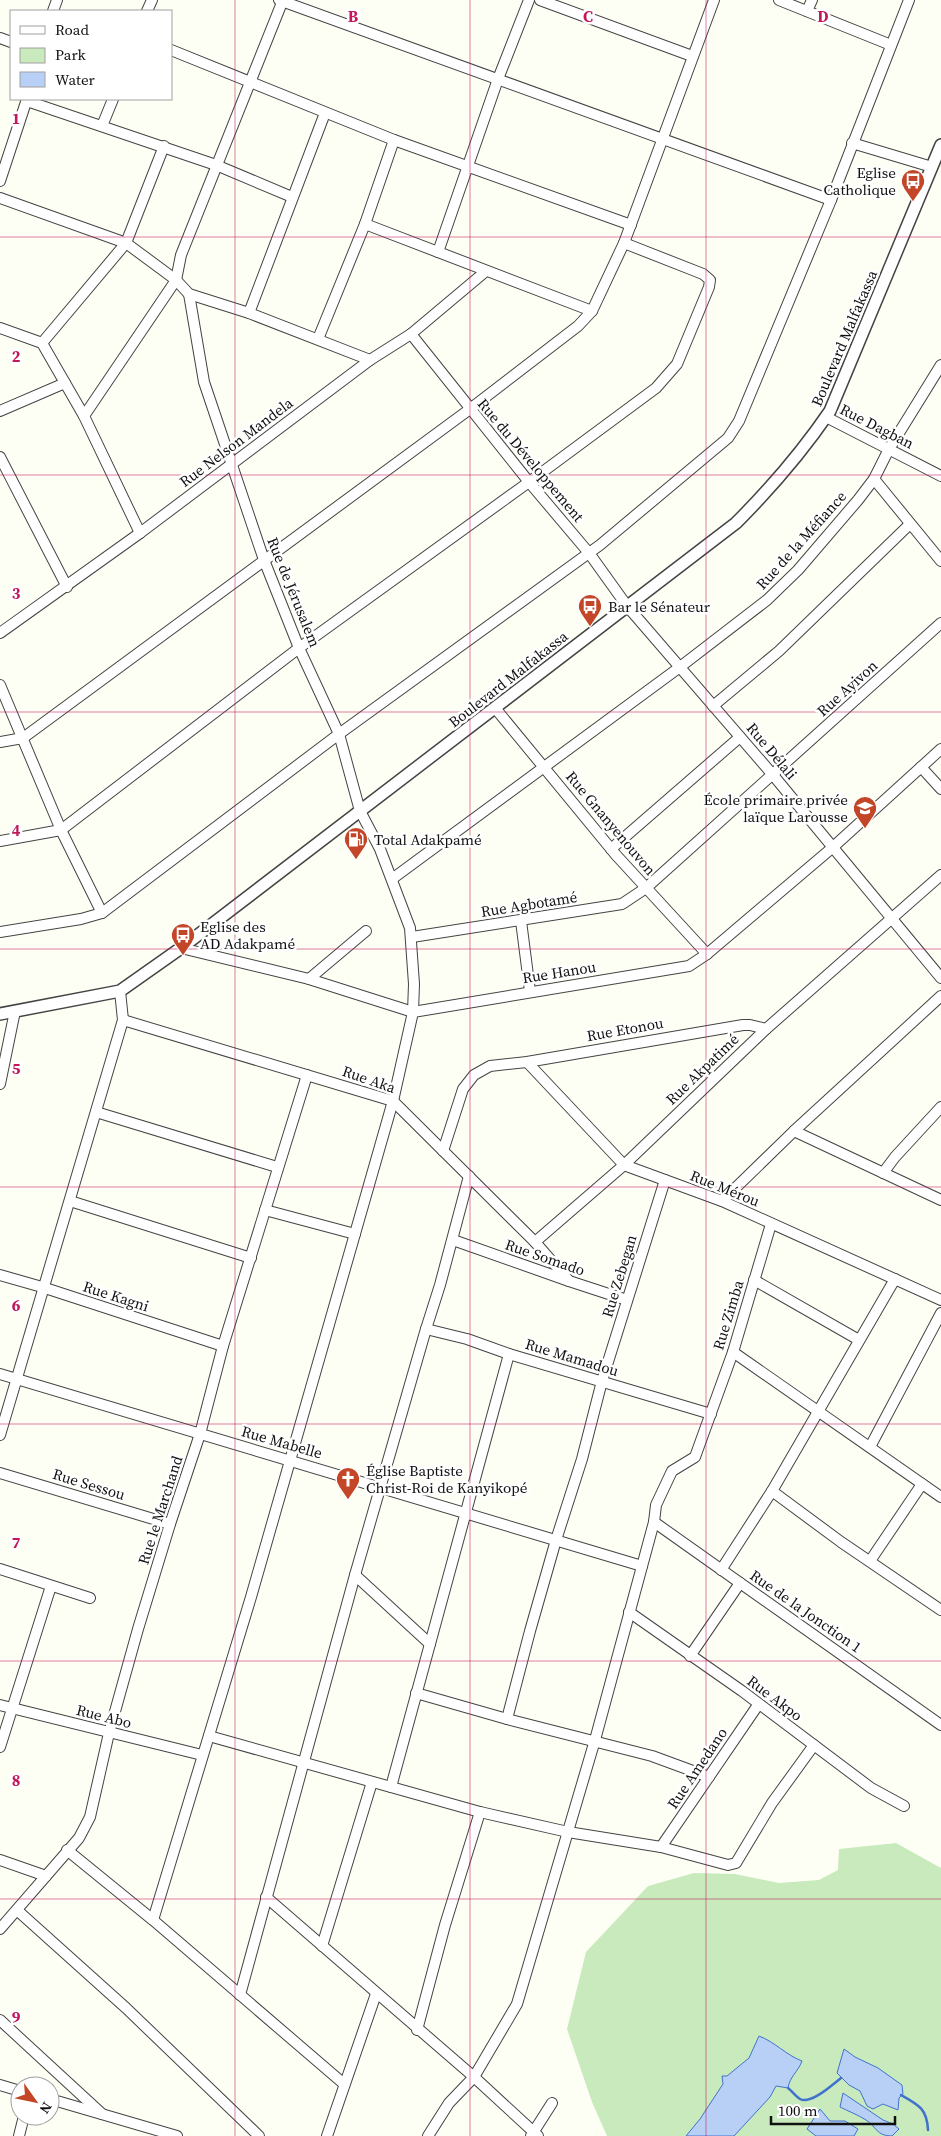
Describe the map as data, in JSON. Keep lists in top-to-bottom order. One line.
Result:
{"streets":{"street":["Boulevard Malfakassa","Rue Dagban","Rue Nelson Mandela","Rue du Développement","Rue de la Méfiance","Rue de Jérusalem","Rue Ayivon","Rue Délali","Rue Gnanyenouvon","Rue Agbotamé","Rue Hanou","Rue Etonou","Rue Akpatimé","Rue Aka","Rue Mérou","Rue Somado","Rue Zebegan","Rue Kagni","Rue Zimba","Rue Mamadou","Rue Mabelle","Rue Sessou","Rue le Marchand","Rue de la Jonction 1","Rue Akpo","Rue Abo","Rue Amedano"]},"crossings":[["Boulevard Malfakassa","Rue Dagban"],["Boulevard Malfakassa","Rue du Développement"],["Boulevard Malfakassa","Rue de Jérusalem"],["Boulevard Malfakassa","Rue Délali"],["Boulevard Malfakassa","Rue Gnanyenouvon"],["Rue Dagban","Rue de la Méfiance"],["Rue Nelson Mandela","Rue du Développement"],["Rue Nelson Mandela","Rue de Jérusalem"],["Rue du Développement","Rue Délali"],["Rue de la Méfiance","Rue de Jérusalem"],["Rue de la Méfiance","Rue Délali"],["Rue de la Méfiance","Rue Gnanyenouvon"],["Rue de Jérusalem","Rue Agbotamé"],["Rue de Jérusalem","Rue Hanou"],["Rue de Jérusalem","Rue Aka"],["Rue de Jérusalem","Rue Mabelle"],["Rue de Jérusalem","Rue Abo"],["Rue Ayivon","Rue Délali"],["Rue Ayivon","Rue Gnanyenouvon"],["Rue Ayivon","Rue Agbotamé"],["Rue Délali","Rue Hanou"],["Rue Délali","Rue Akpatimé"],["Rue Gnanyenouvon","Rue Agbotamé"],["Rue Gnanyenouvon","Rue Hanou"],["Rue Etonou","Rue Akpatimé"],["Rue Etonou","Rue Aka"],["Rue Etonou","Rue Mérou"],["Rue Akpatimé","Rue Aka"],["Rue Akpatimé","Rue Mérou"],["Rue Aka","Rue Somado"],["Rue Aka","Rue le Marchand"],["Rue Mérou","Rue Zebegan"],["Rue Mérou","Rue Zimba"],["Rue Somado","Rue Zebegan"],["Rue Zebegan","Rue Mamadou"],["Rue Zebegan","Rue Mabelle"],["Rue Kagni","Rue le Marchand"],["Rue Zimba","Rue Mamadou"],["Rue Zimba","Rue Mabelle"],["Rue Zimba","Rue de la Jonction 1"],["Rue Zimba","Rue Akpo"],["Rue Mabelle","Rue le Marchand"],["Rue Sessou","Rue le Marchand"],["Rue le Marchand","Rue Abo"],["Rue Akpo","Rue Amedano"]],"places":{"bus stop":["Eglise Catholique","Bar le Sénateur","Eglise des AD Adakpamé"],"school or university":["École primaire privée laïque Larousse"],"fuel station":["Total Adakpamé"],"church":["Église Baptiste Christ-Roi de Kanyikopé"]},"legend":["Road","Park","Water"],"scale_bar":"100 m","north":"bottom right","grid":{"columns":["B","C","D"],"rows":["1","2","3","4","5","6","7","8","9"]}}
